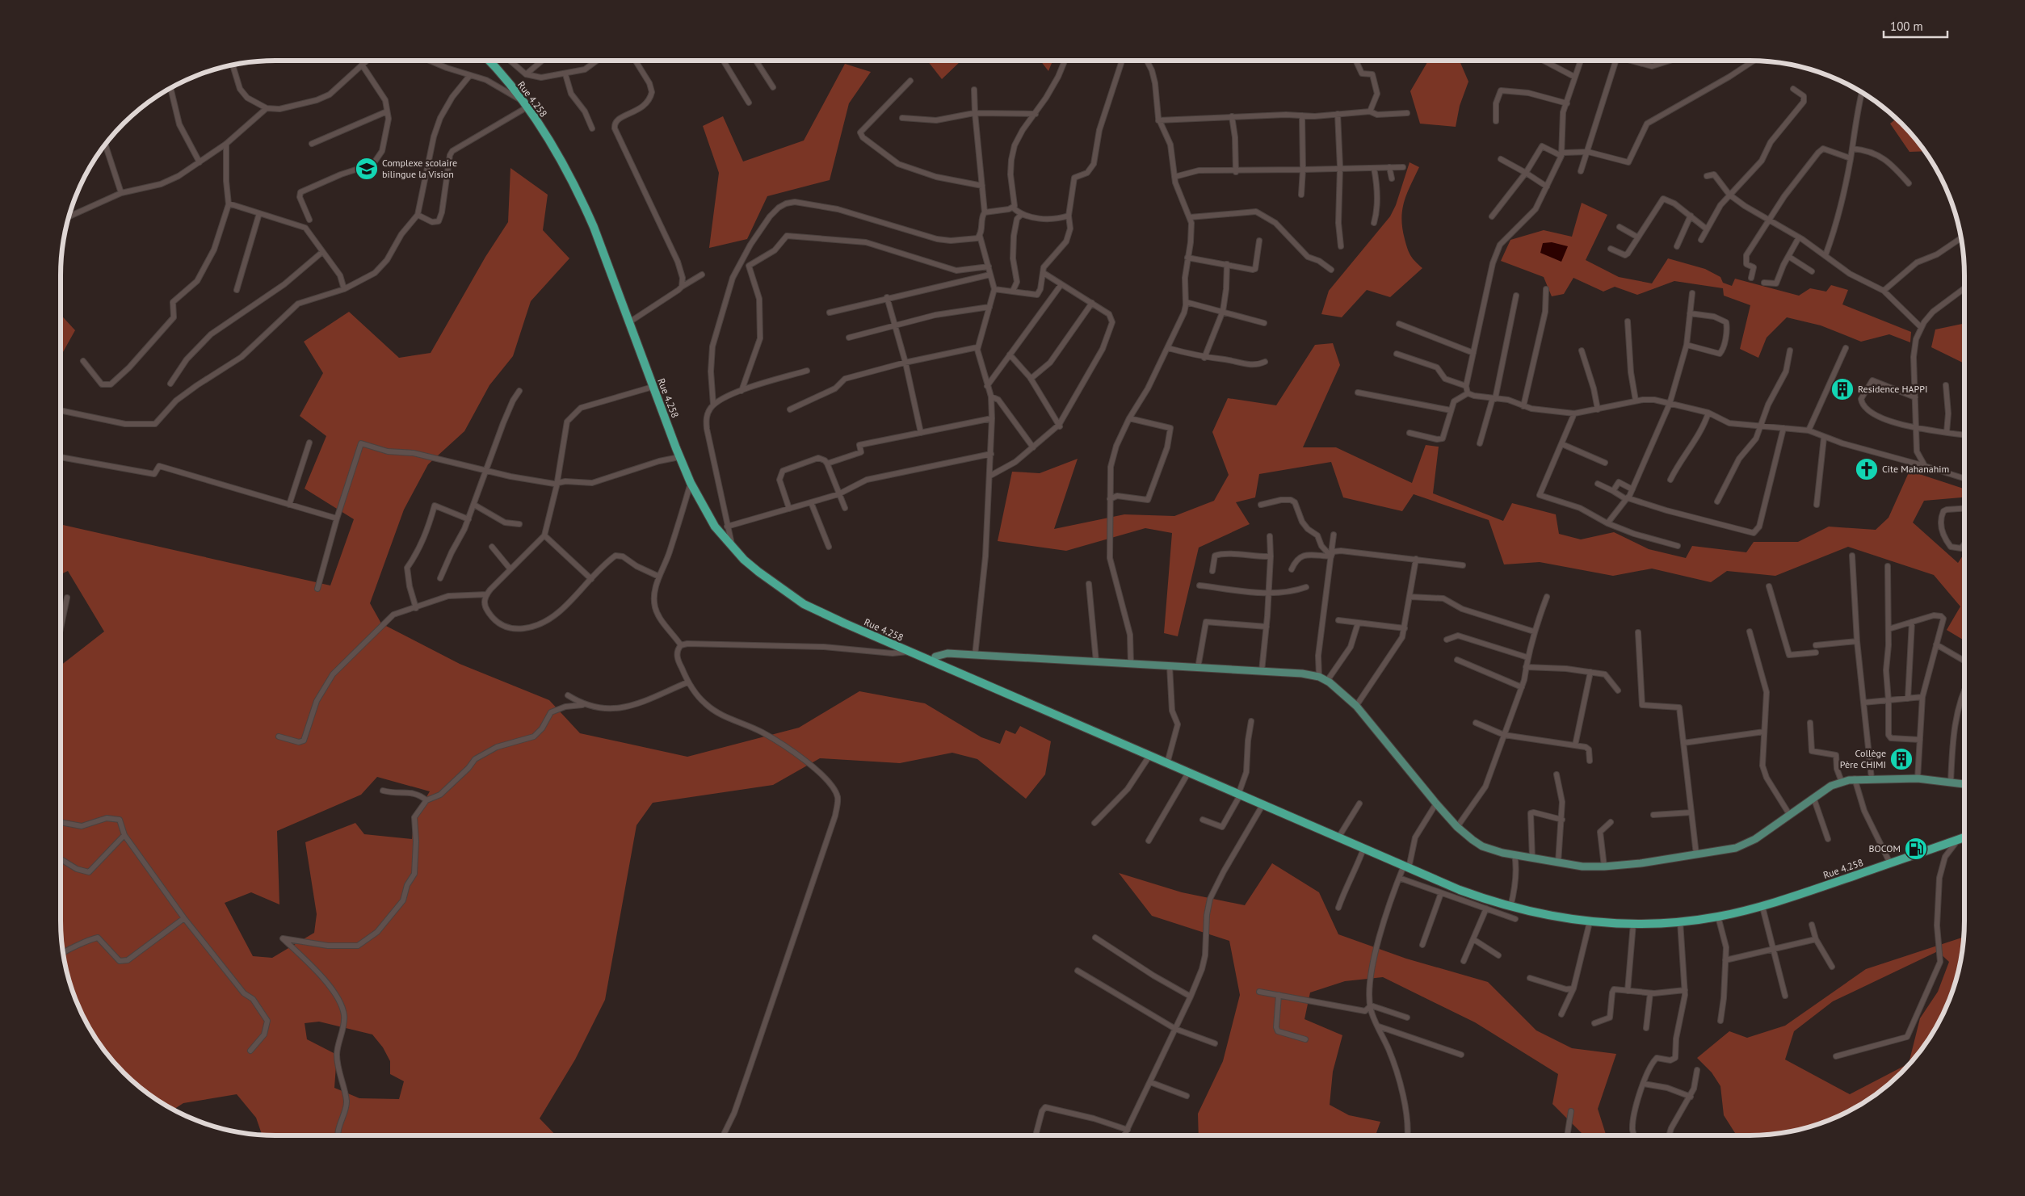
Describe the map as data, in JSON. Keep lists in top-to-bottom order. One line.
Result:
{"streets":{"highway":["Rue 4.258"]},"places":{"school or university":["Complexe scolaire bilingue la Vision"],"building":["Residence HAPPI","Collège Père CHIMI"],"church":["Cite Mahanahim"],"fuel station":["BOCOM"]},"scale_bar":"100 m"}
